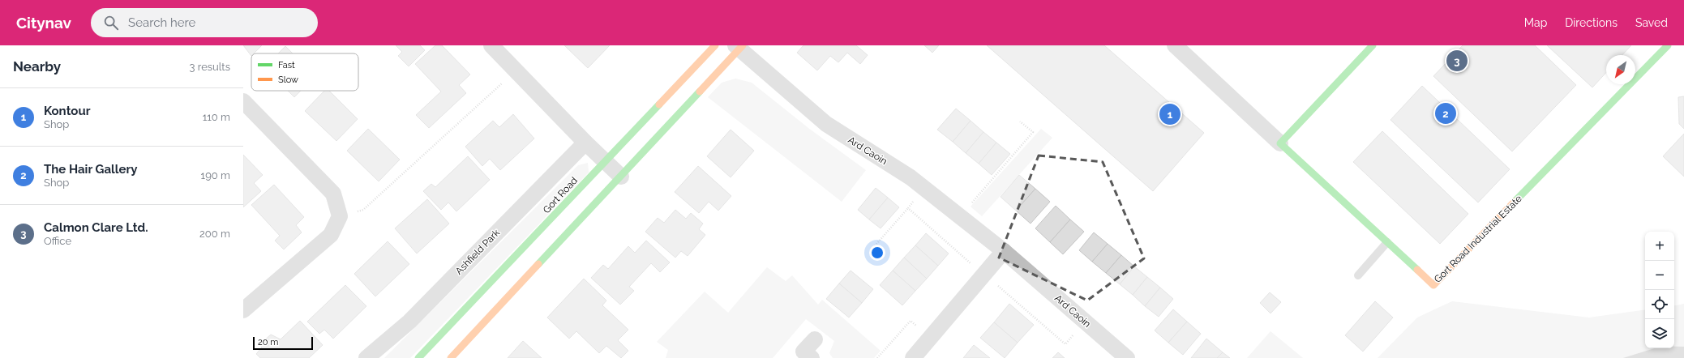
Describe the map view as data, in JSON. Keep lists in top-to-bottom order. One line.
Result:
{"streets":{"main road":["Gort Road","Gort Road Industrial Estate"],"street":["Ard Caoin","Ashfield Park"]},"legend":["Fast","Slow"],"scale_bar":"20 m","north":"bottom left","page":{"header":"Citynav","search":"Search here","nav":["Map","Directions","Saved"],"heading":["Nearby","3 results"],"pins":["3","2","1"],"list":[{"mark":"1","name":"Kontour","note":"Shop","value":"110 m"},{"mark":"2","name":"The Hair Gallery","note":"Shop","value":"190 m"},{"mark":"3","name":"Calmon Clare Ltd.","note":"Office","value":"200 m"}],"map_buttons":["+","−"],"scale":"20 m"}}
